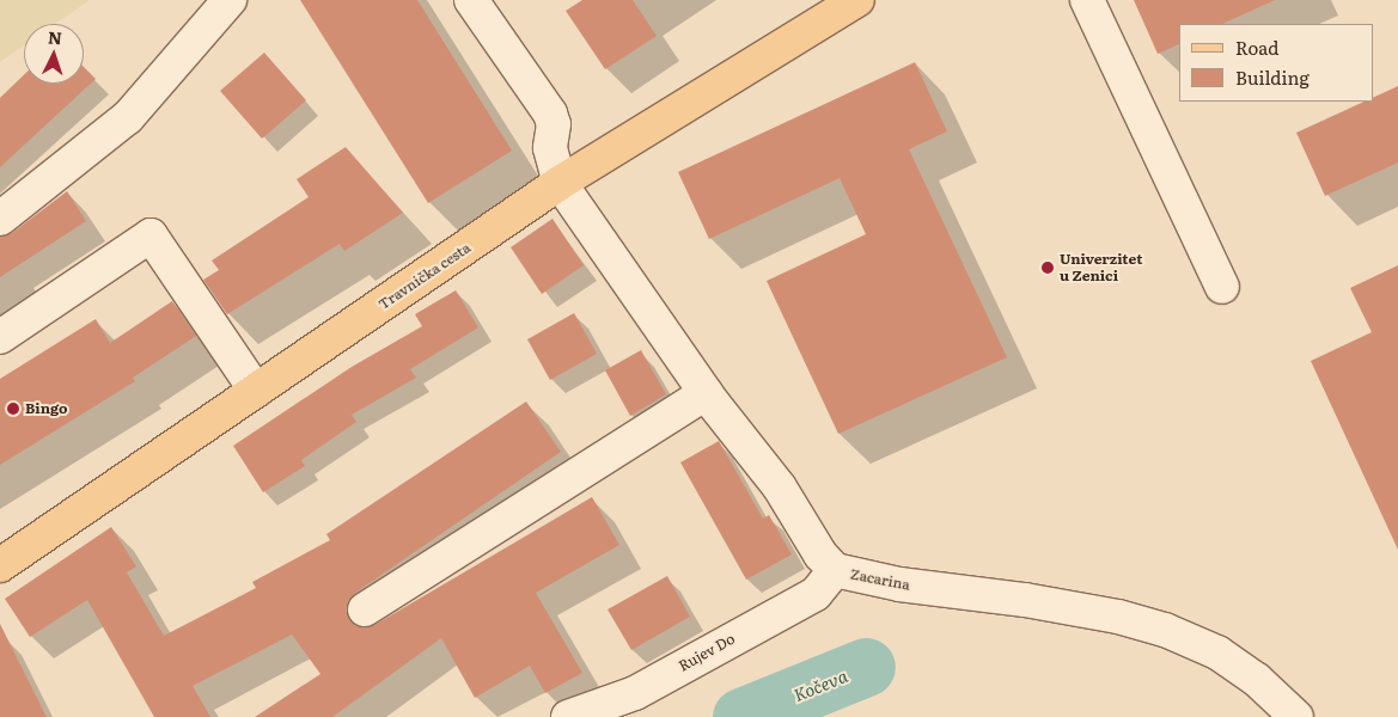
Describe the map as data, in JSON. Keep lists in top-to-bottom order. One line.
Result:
{"streets":{"main road":["Travnička cesta"],"street":["Zacarina","Rujev Do"]},"crossings":[["Travnička cesta","Zacarina"],["Zacarina","Rujev Do"]],"water":["Kočeva"],"places":["Univerzitet u Zenici","Bingo"],"legend":["Road","Building"],"north":"top"}
